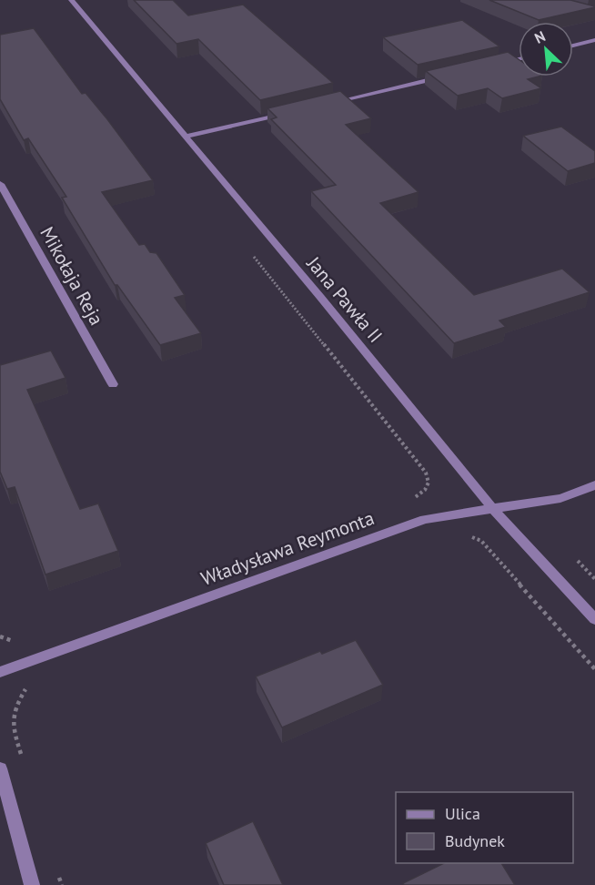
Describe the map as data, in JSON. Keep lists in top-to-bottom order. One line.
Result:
{"streets":{"street":["Mikołaja Reja","Jana Pawła II","Władysława Reymonta"]},"crossings":[["Jana Pawła II","Władysława Reymonta"]],"legend":["Ulica","Budynek"],"north":"top left"}
